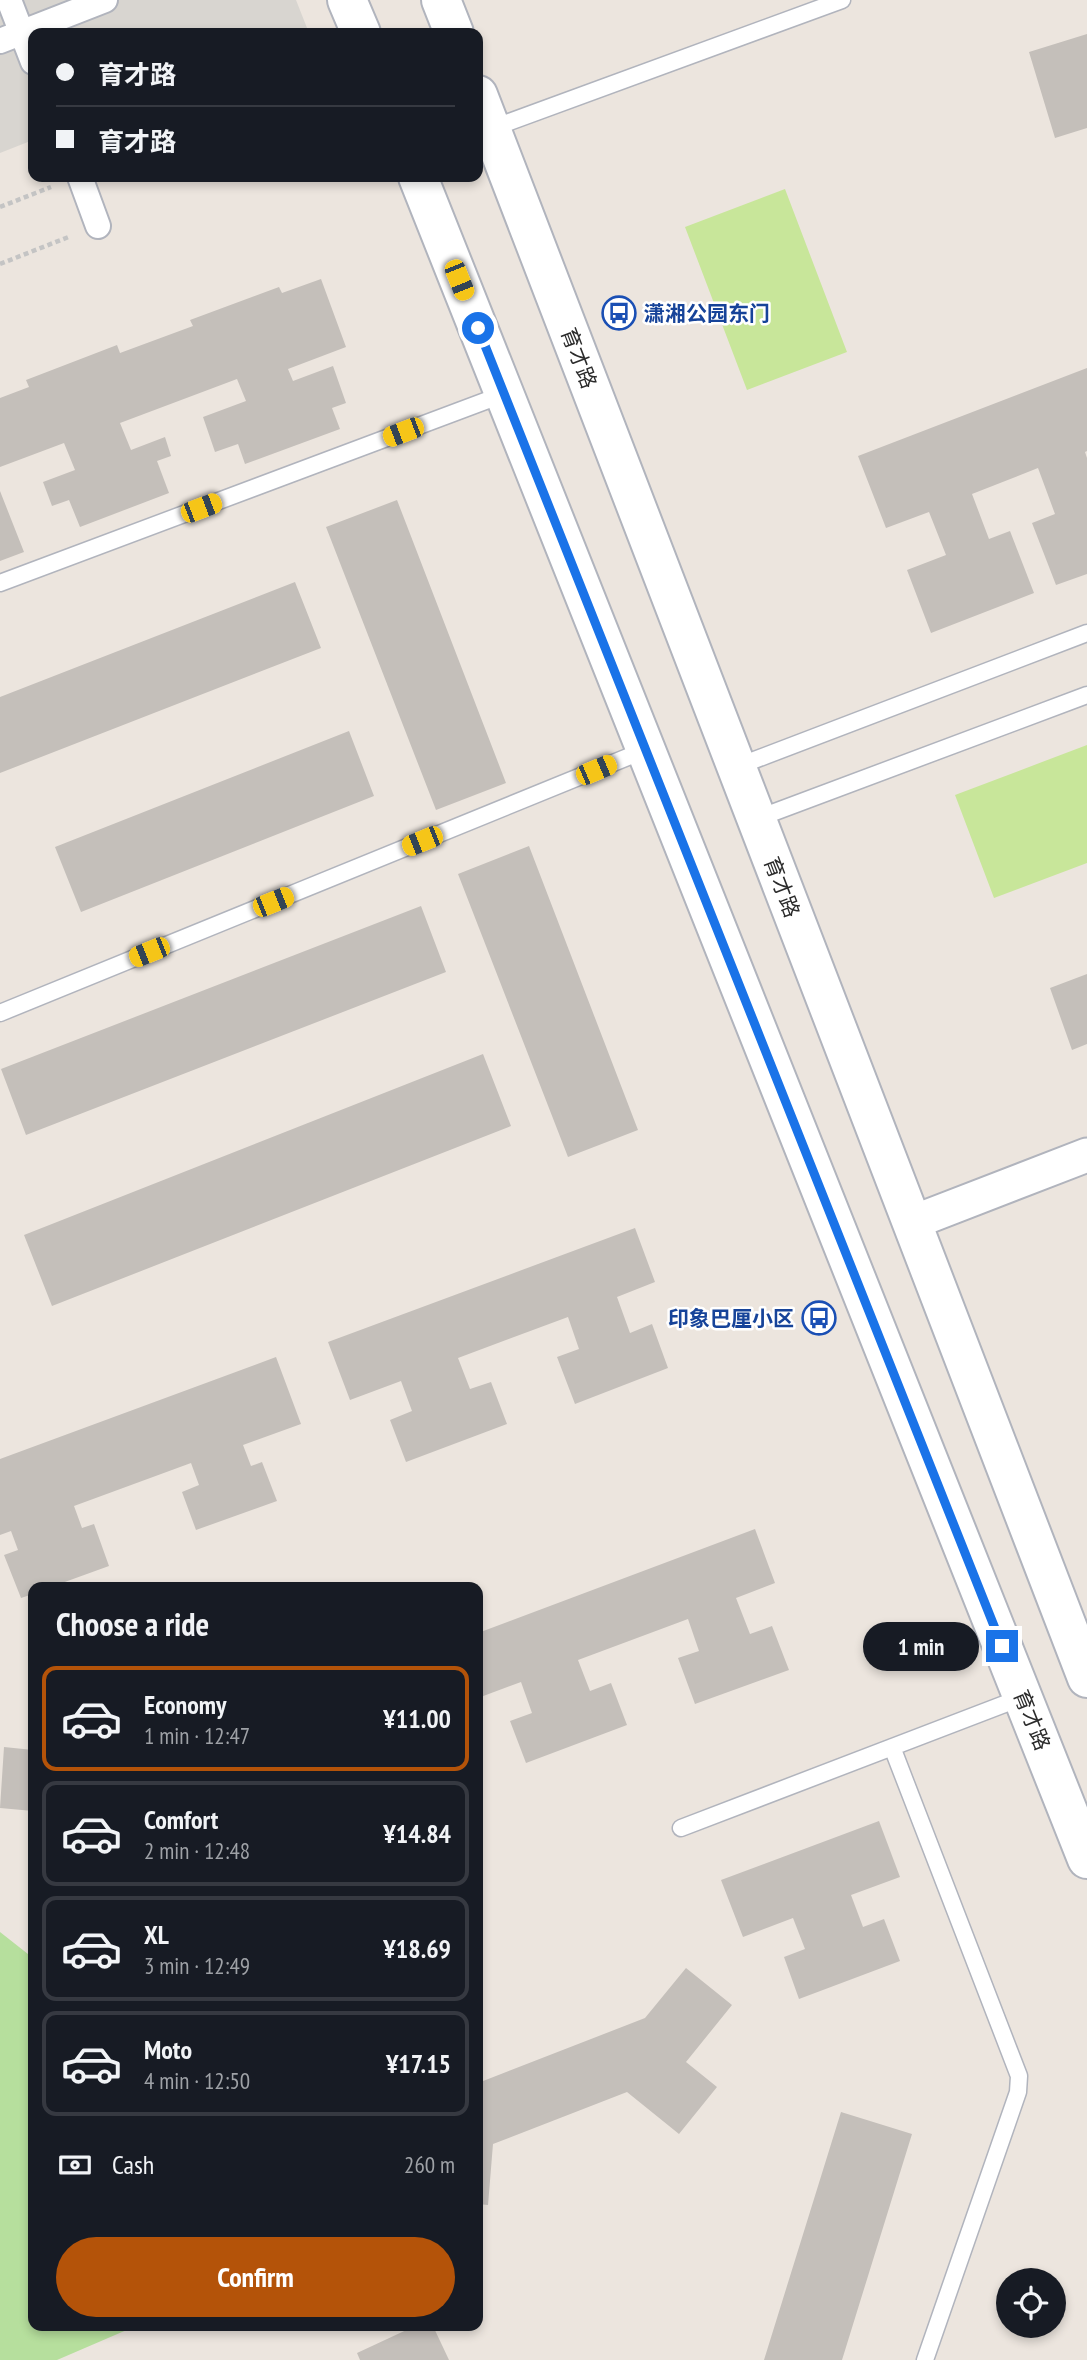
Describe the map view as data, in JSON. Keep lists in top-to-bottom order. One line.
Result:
{"streets":{"main road":["育才路"]},"places":{"bus stop":["潇湘公园东门","印象巴厘小区"]},"page":{"banner":["育才路","育才路"],"heading":"Choose a ride","bubble":"1 min","list":[{"name":"Economy","note":"1 min · 12:47","value":"¥11.00"},{"name":"Comfort","note":"2 min · 12:48","value":"¥14.84"},{"name":"XL","note":"3 min · 12:49","value":"¥18.69"},{"name":"Moto","note":"4 min · 12:50","value":"¥17.15"}],"pay":["Cash","260 m"],"buttons":"Confirm"}}
